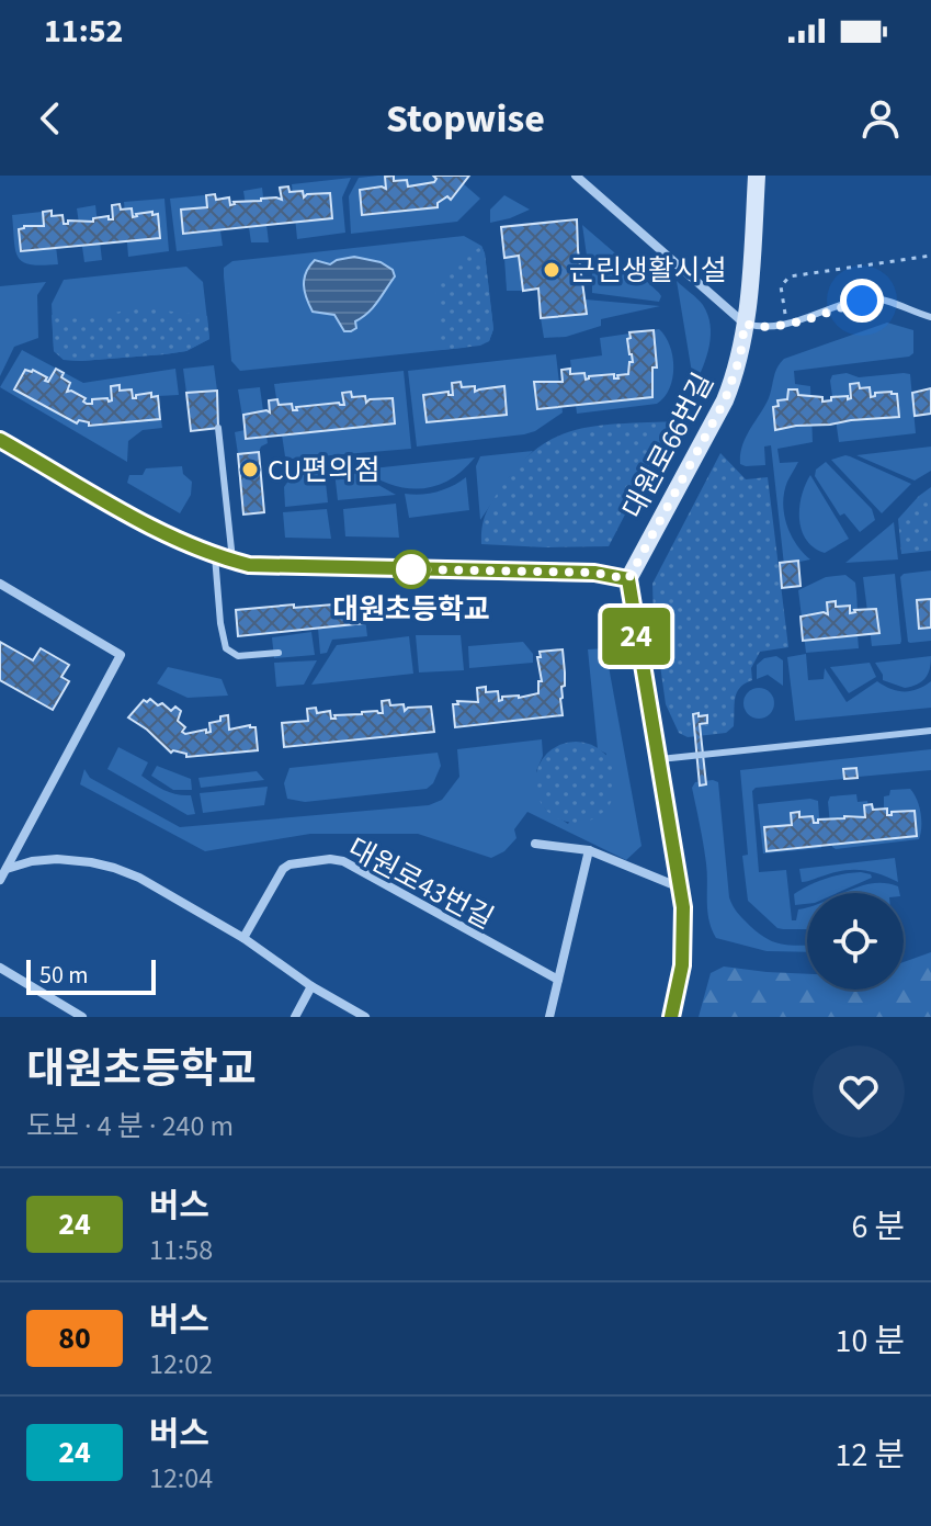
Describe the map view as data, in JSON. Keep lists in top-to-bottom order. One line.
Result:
{"streets":{"street":["대원로66번길","대원로43번길"]},"places":["근린생활시설","CU편의점","대원초등학교"],"lines":["bus line 24"],"scale_bar":"50 m","page":{"status":"11:52","header":"Stopwise","on_map":"24","scale":"50 m","heading":["대원초등학교","도보 · 4 분 · 240 m"],"list":[{"mark":"24","name":"버스","note":"11:58","value":"6 분"},{"mark":"80","name":"버스","note":"12:02","value":"10 분"},{"mark":"24","name":"버스","note":"12:04","value":"12 분"}]}}
